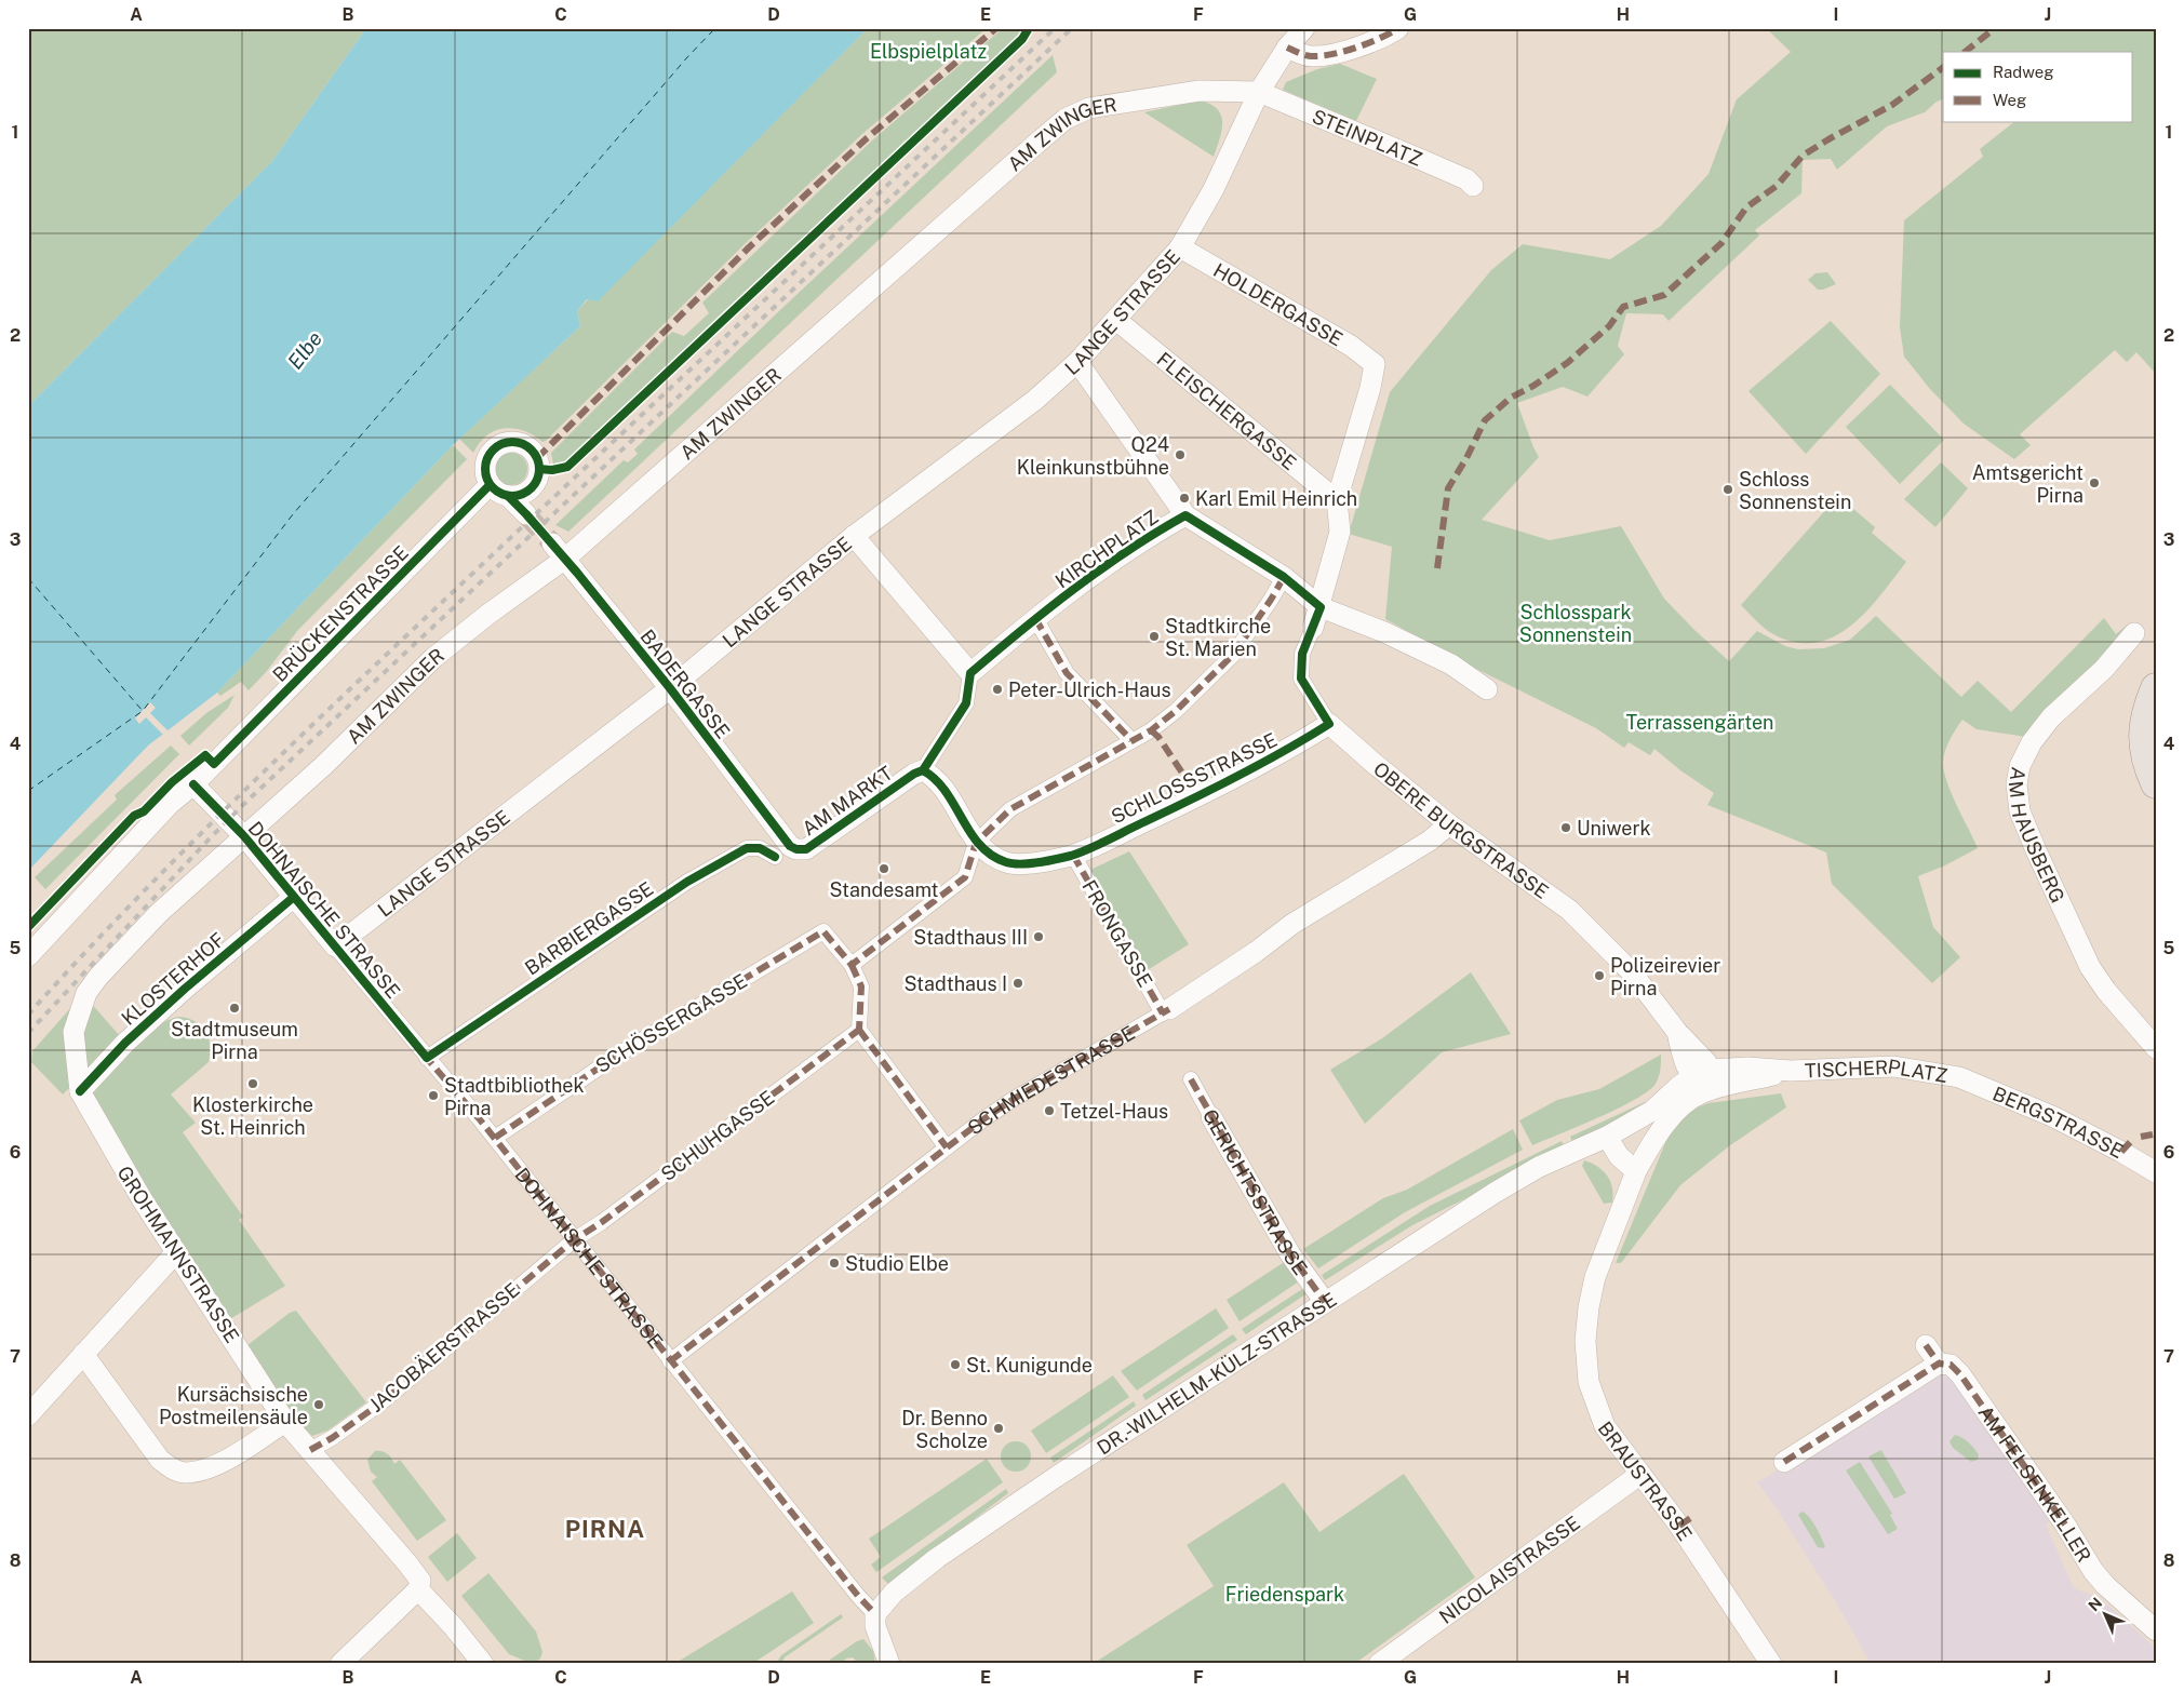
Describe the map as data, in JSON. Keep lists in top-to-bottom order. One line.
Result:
{"streets":{"street":["AM ZWINGER","STEINPLATZ","HOLDERGASSE","LANGE STRASSE","FLEISCHERGASSE","KIRCHPLATZ","BRÜCKENSTRASSE","BADERGASSE","SCHLOSSSTRASSE","AM MARKT","OBERE BURGSTRASSE","AM HAUSBERG","DOHNAISCHE STRASSE","BARBIERGASSE","FRONGASSE","KLOSTERHOF","SCHÖSSERGASSE","TISCHERPLATZ","SCHMIEDESTRASSE","BERGSTRASSE","SCHUHGASSE","GERICHTSSTRASSE","GROHMANNSTRASSE","JACOBÄERSTRASSE","DR.-WILHELM-KÜLZ-STRASSE","BRAUSTRASSE","AM FELSENKELLER","NICOLAISTRASSE"]},"crossings":[["AM ZWINGER","STEINPLATZ"],["AM ZWINGER","LANGE STRASSE"],["AM ZWINGER","BADERGASSE"],["AM ZWINGER","DOHNAISCHE STRASSE"],["AM ZWINGER","GROHMANNSTRASSE"],["STEINPLATZ","LANGE STRASSE"],["HOLDERGASSE","LANGE STRASSE"],["HOLDERGASSE","FLEISCHERGASSE"],["HOLDERGASSE","OBERE BURGSTRASSE"],["LANGE STRASSE","FLEISCHERGASSE"],["LANGE STRASSE","BADERGASSE"],["LANGE STRASSE","DOHNAISCHE STRASSE"],["FLEISCHERGASSE","OBERE BURGSTRASSE"],["KIRCHPLATZ","AM MARKT"],["KIRCHPLATZ","OBERE BURGSTRASSE"],["BRÜCKENSTRASSE","DOHNAISCHE STRASSE"],["BADERGASSE","AM MARKT"],["BADERGASSE","BARBIERGASSE"],["SCHLOSSSTRASSE","AM MARKT"],["SCHLOSSSTRASSE","OBERE BURGSTRASSE"],["SCHLOSSSTRASSE","FRONGASSE"],["AM MARKT","BARBIERGASSE"],["AM MARKT","FRONGASSE"],["OBERE BURGSTRASSE","TISCHERPLATZ"],["OBERE BURGSTRASSE","SCHMIEDESTRASSE"],["DOHNAISCHE STRASSE","BARBIERGASSE"],["DOHNAISCHE STRASSE","KLOSTERHOF"],["DOHNAISCHE STRASSE","SCHÖSSERGASSE"],["DOHNAISCHE STRASSE","SCHMIEDESTRASSE"],["DOHNAISCHE STRASSE","SCHUHGASSE"],["DOHNAISCHE STRASSE","GROHMANNSTRASSE"],["DOHNAISCHE STRASSE","JACOBÄERSTRASSE"],["DOHNAISCHE STRASSE","DR.-WILHELM-KÜLZ-STRASSE"],["FRONGASSE","SCHMIEDESTRASSE"],["KLOSTERHOF","GROHMANNSTRASSE"],["TISCHERPLATZ","BERGSTRASSE"],["TISCHERPLATZ","DR.-WILHELM-KÜLZ-STRASSE"],["TISCHERPLATZ","BRAUSTRASSE"],["SCHUHGASSE","JACOBÄERSTRASSE"],["GERICHTSSTRASSE","DR.-WILHELM-KÜLZ-STRASSE"],["GROHMANNSTRASSE","JACOBÄERSTRASSE"],["BRAUSTRASSE","NICOLAISTRASSE"]],"districts":["PIRNA"],"water":["Elbe"],"parks":["Elbspielplatz","Schlosspark Sonnenstein","Terrassengärten","Friedenspark"],"places":["Q24 Kleinkunstbühne","Amtsgericht Pirna","Schloss Sonnenstein","Karl Emil Heinrich","Stadtkirche St. Marien","Peter-Ulrich-Haus","Uniwerk","Standesamt","Stadthaus III","Polizeirevier Pirna","Stadthaus I","Stadtmuseum Pirna","Klosterkirche St. Heinrich","Stadtbibliothek Pirna","Tetzel-Haus","Studio Elbe","St. Kunigunde","Kursächsische Postmeilensäule","Dr. Benno Scholze"],"legend":["Radweg","Weg"],"north":"top left","grid":{"columns":["A","B","C","D","E","F","G","H","I","J"],"rows":["1","2","3","4","5","6","7","8"]}}
